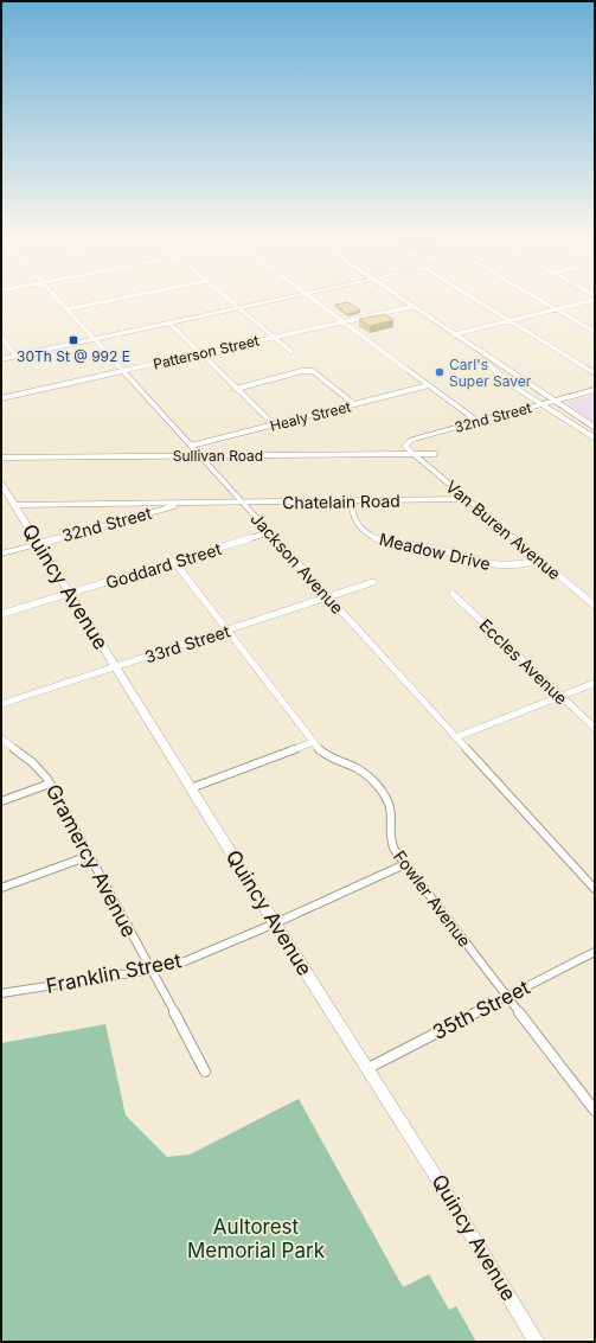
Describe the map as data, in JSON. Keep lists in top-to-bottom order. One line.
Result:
{"streets":{"street":["Patterson Street","Healy Street","32nd Street","Sullivan Road","Chatelain Road","Van Buren Avenue","Meadow Drive","Jackson Avenue","Goddard Street","Quincy Avenue","33rd Street","Eccles Avenue","Gramercy Avenue","Fowler Avenue","Franklin Street","35th Street"]},"crossings":[["Patterson Street","Jackson Avenue"],["Healy Street","Jackson Avenue"],["32nd Street","Sullivan Road"],["32nd Street","Chatelain Road"],["32nd Street","Van Buren Avenue"],["32nd Street","Quincy Avenue"],["Sullivan Road","Van Buren Avenue"],["Sullivan Road","Jackson Avenue"],["Chatelain Road","Van Buren Avenue"],["Chatelain Road","Meadow Drive"],["Chatelain Road","Jackson Avenue"],["Chatelain Road","Quincy Avenue"],["Van Buren Avenue","Meadow Drive"],["Jackson Avenue","Goddard Street"],["Jackson Avenue","33rd Street"],["Goddard Street","Quincy Avenue"],["Goddard Street","Fowler Avenue"],["Quincy Avenue","33rd Street"],["Quincy Avenue","Franklin Street"],["Quincy Avenue","35th Street"],["33rd Street","Fowler Avenue"],["Gramercy Avenue","Franklin Street"],["Fowler Avenue","Franklin Street"],["Fowler Avenue","35th Street"]],"parks":["Aultorest Memorial Park"],"places":{"transit":["30Th St @ 992 E"],"other":["Carl's Super Saver"]}}
